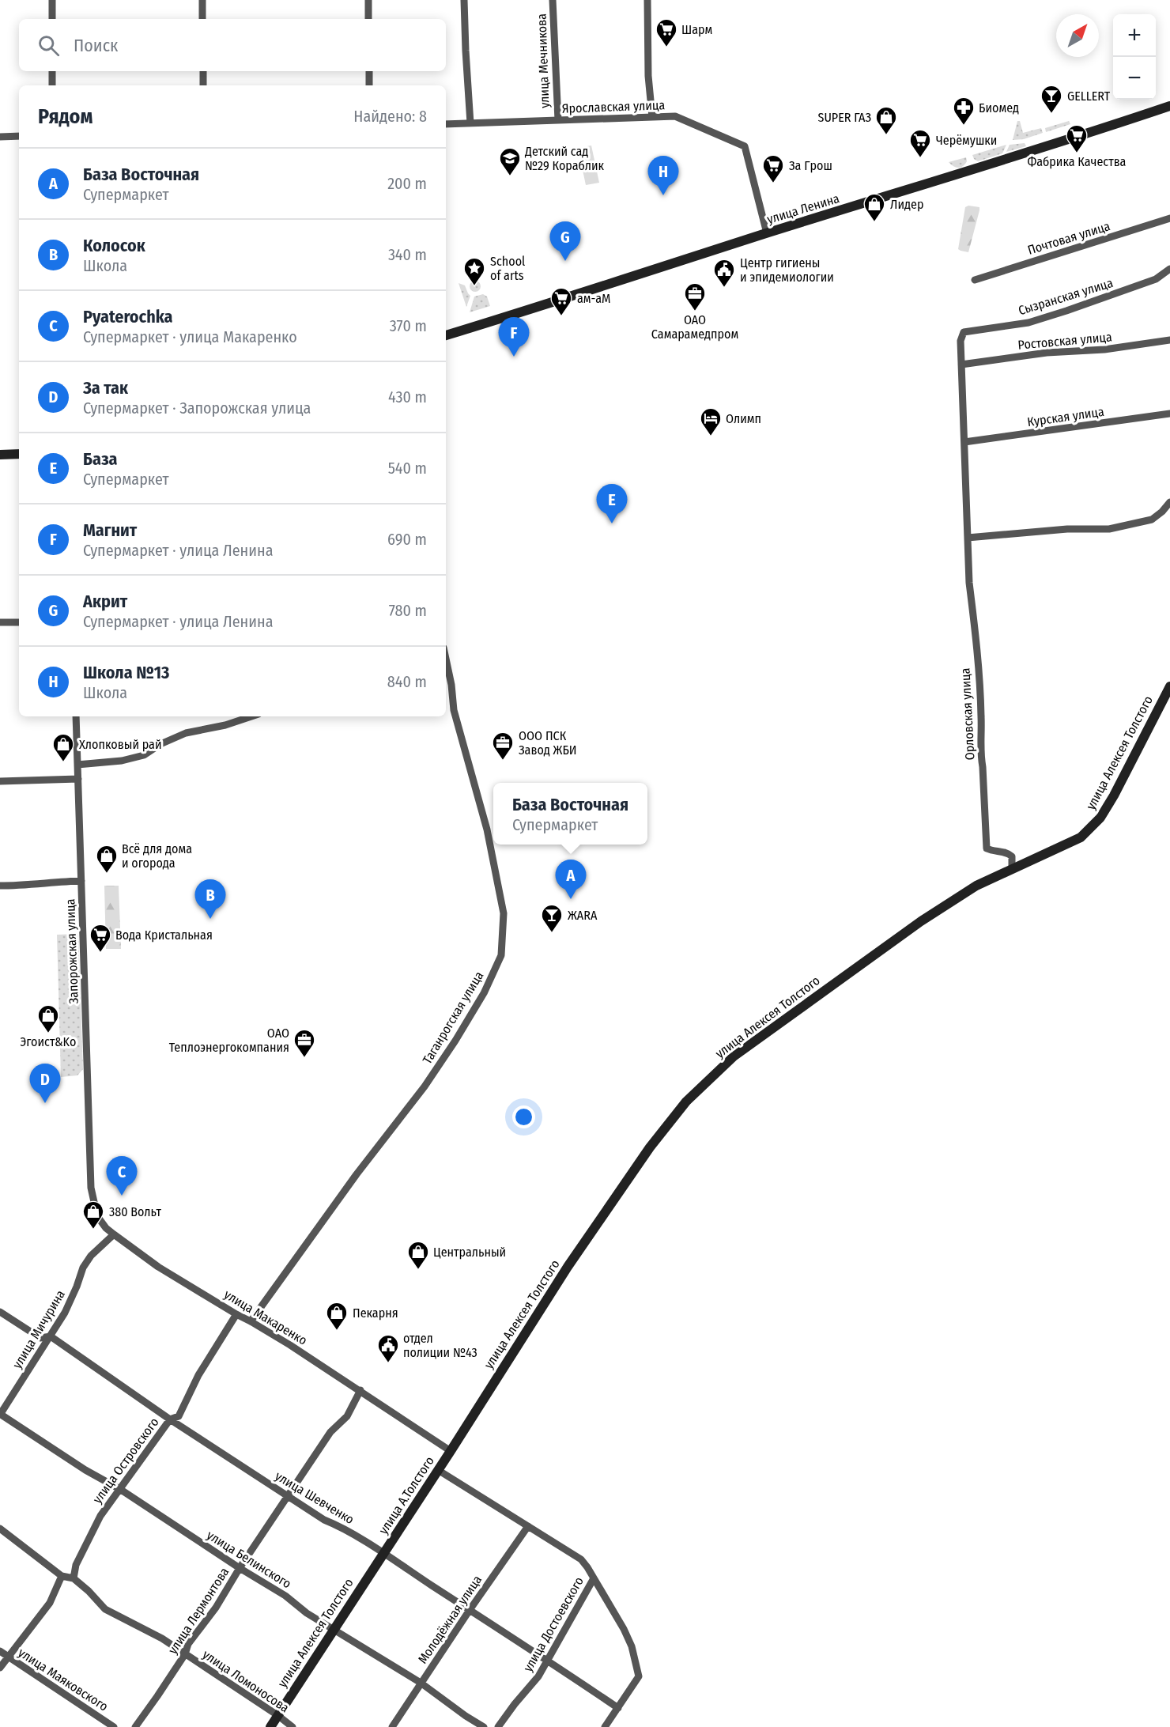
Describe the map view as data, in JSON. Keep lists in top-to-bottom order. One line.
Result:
{"streets":{"street":["улица Мечникова","Ярославская улица","улица Ленина","Почтовая улица","Сызранская улица","Ростовская улица","Курская улица","Орловская улица","улица Алексея Толстого","Запорожская улица","Таганрогская улица","улица Макаренко","улица Мичурина","улица Островского","улица А.Толстого","улица Шевченко","улица Белинского","улица Лермонтова","Молодёжная улица","улица Достоевского","улица Маяковского","улица Ломоносова"]},"crossings":[["улица Мечникова","Ярославская улица"],["Ярославская улица","улица Ленина"],["Сызранская улица","Орловская улица"],["Ростовская улица","Орловская улица"],["Курская улица","Орловская улица"],["Орловская улица","улица Алексея Толстого"],["улица Алексея Толстого","улица Макаренко"],["улица Алексея Толстого","улица А.Толстого"],["улица Алексея Толстого","улица Шевченко"],["улица Алексея Толстого","улица Белинского"],["улица Алексея Толстого","улица Ломоносова"],["Запорожская улица","улица Макаренко"],["Таганрогская улица","улица Макаренко"],["улица Макаренко","улица Мичурина"],["улица Макаренко","улица Островского"],["улица Макаренко","улица А.Толстого"],["улица Макаренко","улица Лермонтова"],["улица Мичурина","улица Шевченко"],["улица Мичурина","улица Белинского"],["улица Островского","улица Шевченко"],["улица Островского","улица Белинского"],["улица Островского","улица Ломоносова"],["улица А.Толстого","улица Шевченко"],["улица Шевченко","улица Лермонтова"],["улица Шевченко","Молодёжная улица"],["улица Шевченко","улица Достоевского"],["улица Белинского","улица Лермонтова"],["улица Белинского","Молодёжная улица"],["улица Лермонтова","улица Ломоносова"]],"places":{"supermarket":["Шарм","Фабрика Качества","Черёмушки","За Грош","ам-аМ","Вода Кристальная"],"bar":["GELLERT","ЖАRА"],"pharmacy":["Биомед"],"shop":["SUPER ГАЗ","Лидер","Хлопковый рай","Всё для дома и огорода","Эгоист&Kо","380 Вольт","Центральный","Пекарня"],"school or university":["Детский сад №29 Кораблик"],"place":["School of arts"],"public building":["Центр гигиены и эпидемиологии","отдел полиции №43"],"office":["ОАО Самарамедпром","ООО ПСК Завод ЖБИ","ОАО Теплоэнергокомпания"],"hotel":["Олимп"]},"north":"top right","page":{"map_buttons":["+","−"],"search":"Поиск","heading":["Рядом","Найдено: 8"],"list":[{"mark":"A","name":"База Восточная","note":"Супермаркет","value":"200 m"},{"mark":"B","name":"Колосок","note":"Школа","value":"340 m"},{"mark":"C","name":"Pyaterochka","note":"Супермаркет · улица Макаренко","value":"370 m"},{"mark":"D","name":"За так","note":"Супермаркет · Запорожская улица","value":"430 m"},{"mark":"E","name":"База","note":"Супермаркет","value":"540 m"},{"mark":"F","name":"Магнит","note":"Супермаркет · улица Ленина","value":"690 m"},{"mark":"G","name":"Акрит","note":"Супермаркет · улица Ленина","value":"780 m"},{"mark":"H","name":"Школа №13","note":"Школа","value":"840 m"}],"pins":["H","G","F","E","A","B","D","C"],"popup":["База Восточная","Супермаркет"]}}
